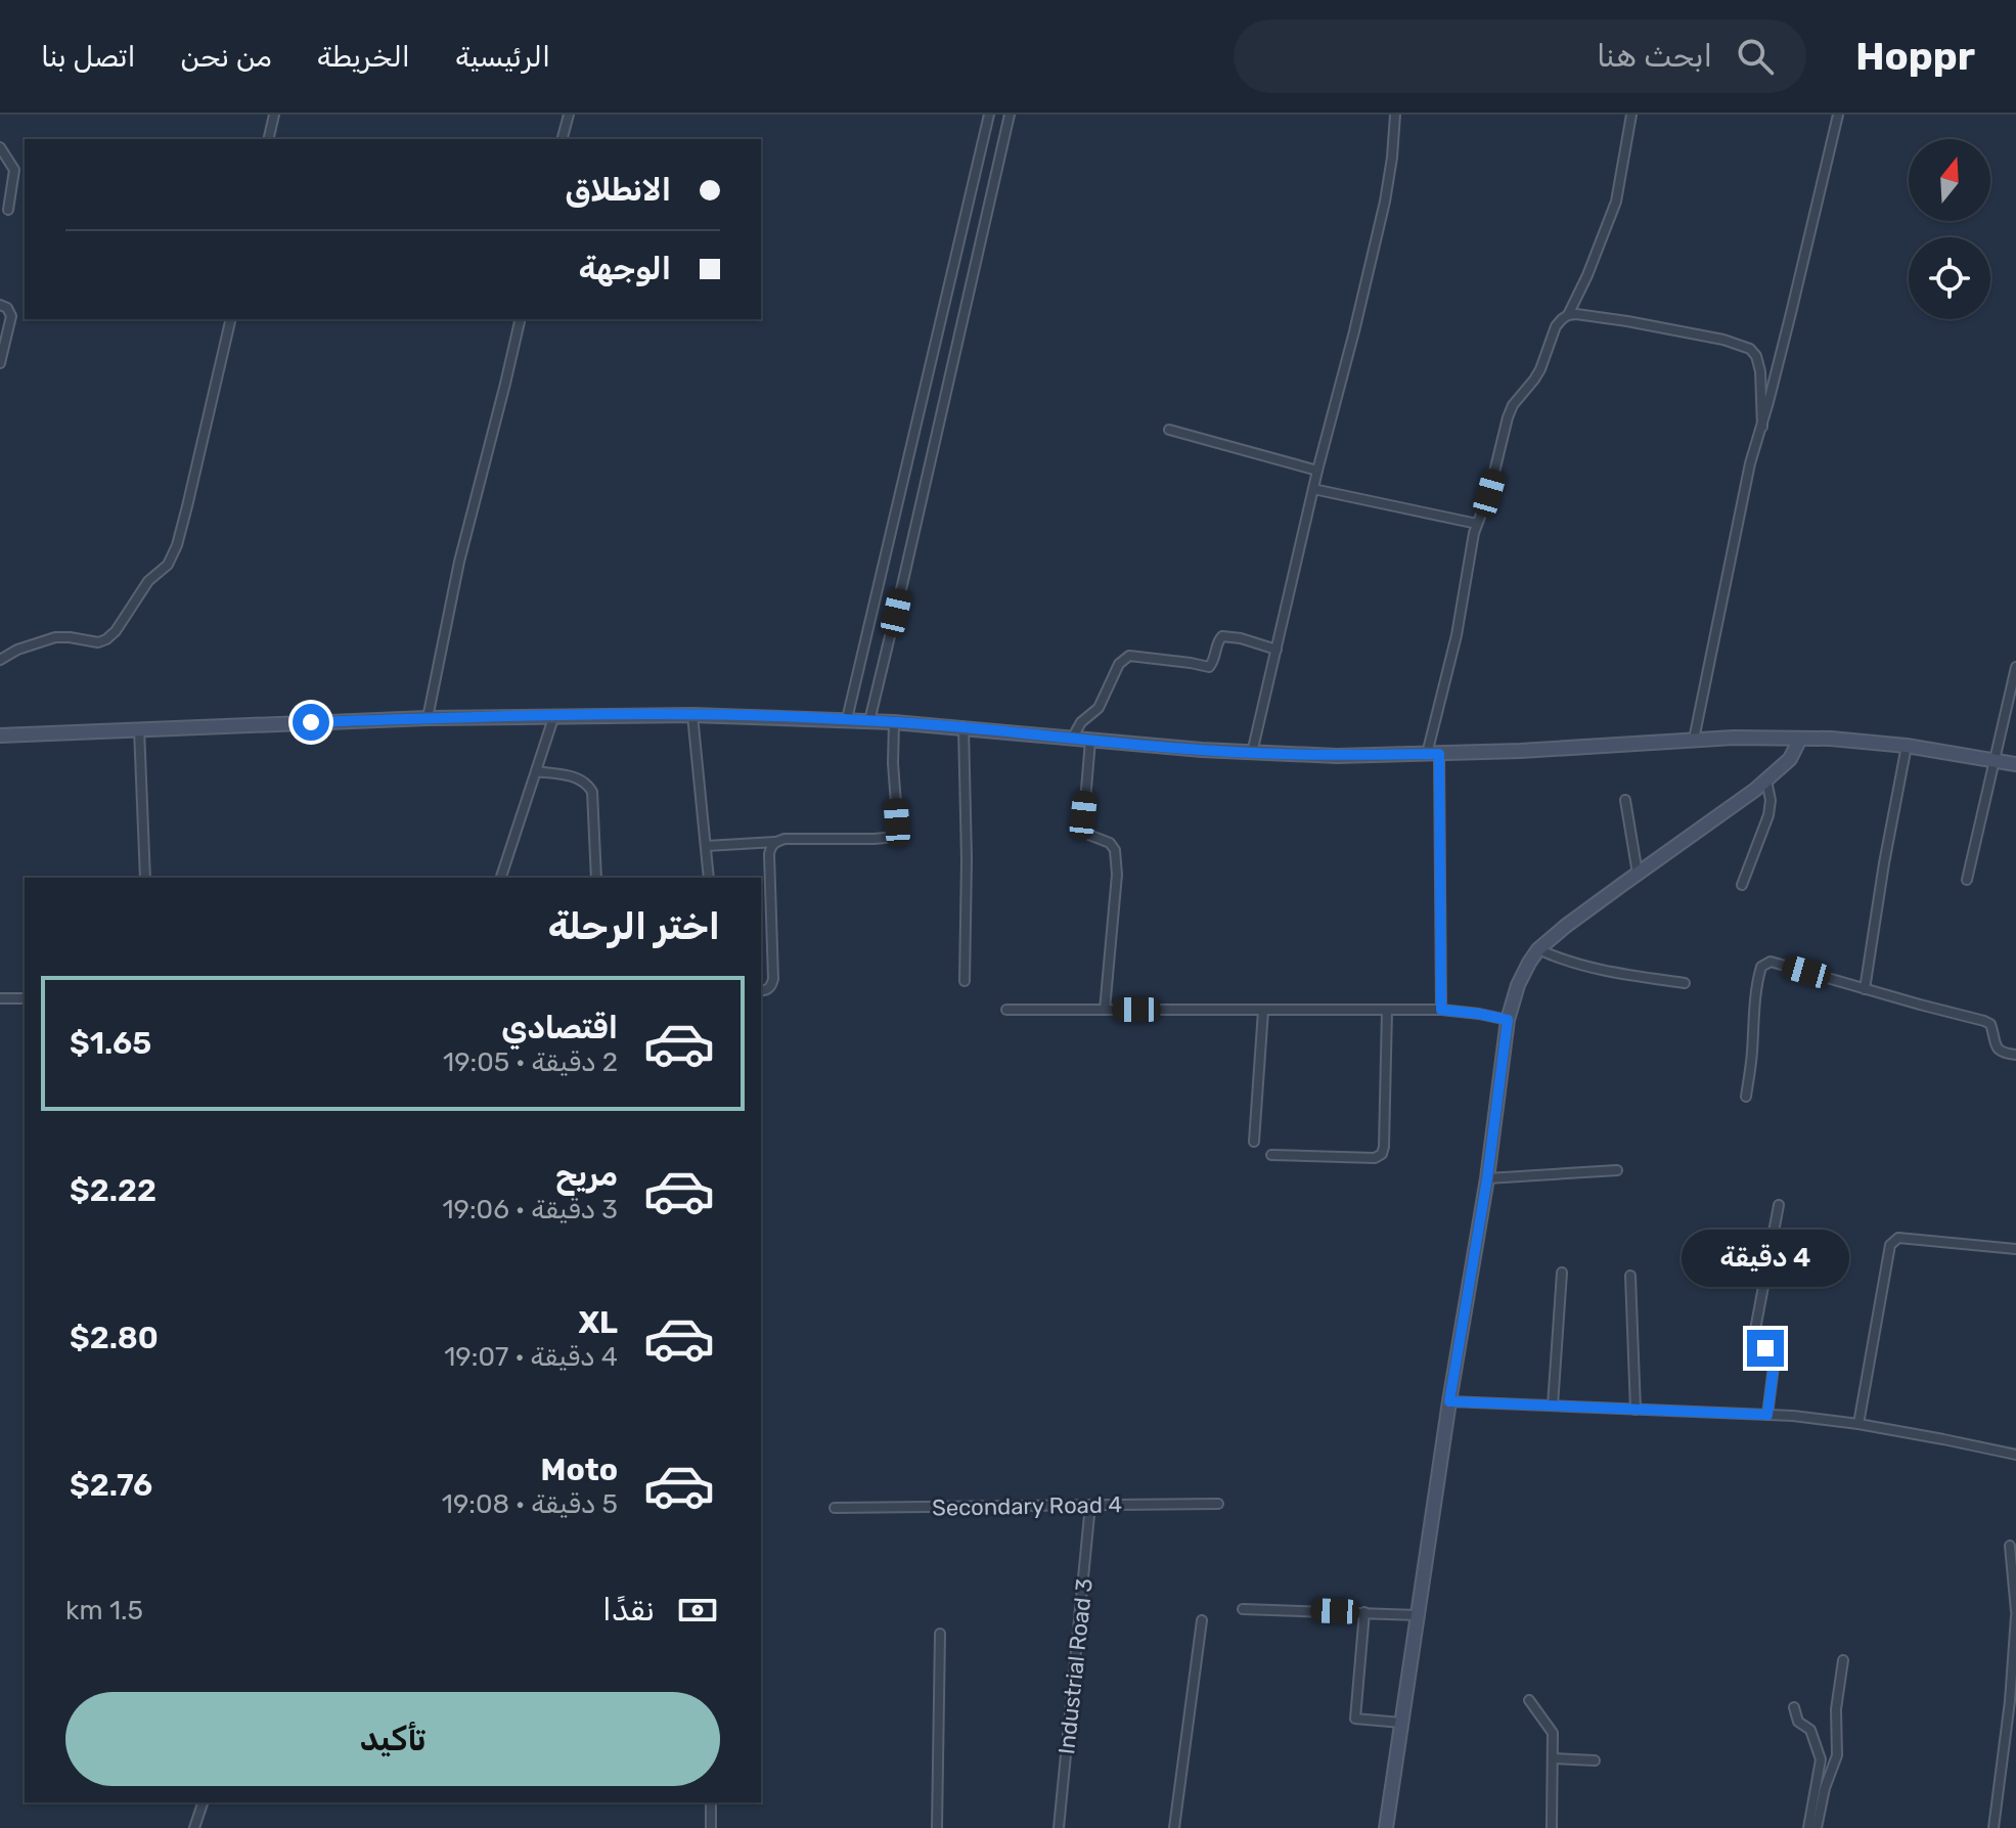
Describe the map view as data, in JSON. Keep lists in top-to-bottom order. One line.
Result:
{"streets":{"street":["Secondary Road 4","Industrial Road 3"]},"crossings":[["Secondary Road 4","Industrial Road 3"]],"north":"top","page":{"header":"Hoppr","search":"ابحث هنا","nav":["الرئيسية","الخريطة","من نحن","اتصل بنا"],"banner":["الانطلاق","الوجهة"],"heading":"اختر الرحلة","list":[{"name":"اقتصادي","note":"2 دقيقة · 19:05","value":"$1.65"},{"name":"مريح","note":"3 دقيقة · 19:06","value":"$2.22"},{"name":"XL","note":"4 دقيقة · 19:07","value":"$2.80"},{"name":"Moto","note":"5 دقيقة · 19:08","value":"$2.76"}],"bubble":"4 دقيقة","pay":["نقدًا","1.5 km"],"buttons":"تأكيد"}}
